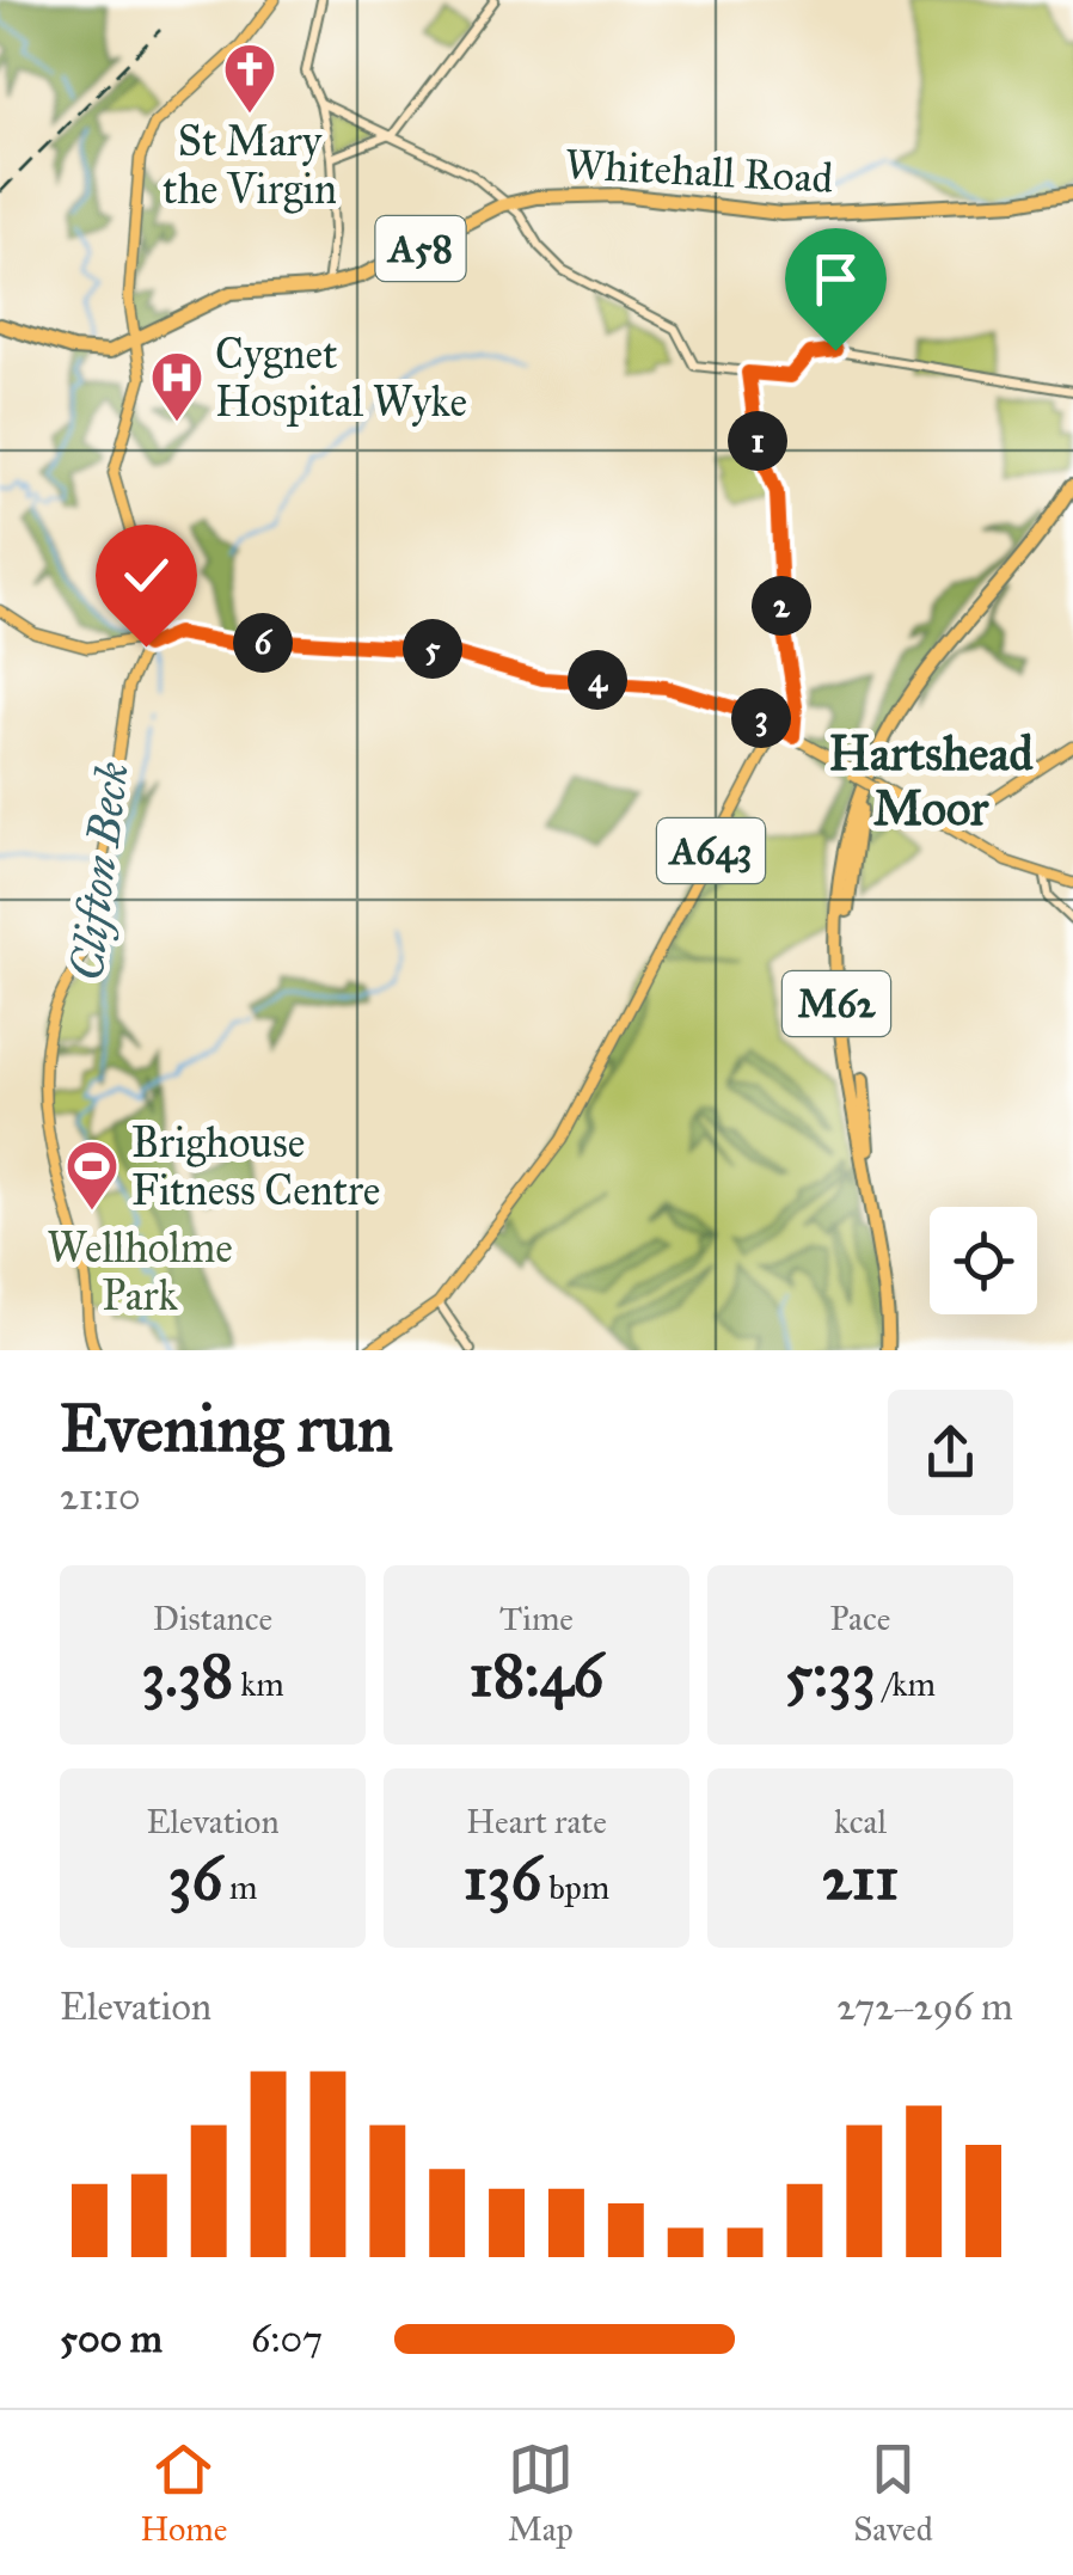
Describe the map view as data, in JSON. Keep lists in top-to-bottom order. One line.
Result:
{"streets":{"highway":["Whitehall Road","A58","M62"],"main road":["A643"]},"districts":["Hartshead Moor"],"water":["Clifton Beck"],"parks":["Wellholme Park"],"places":{"church":["St Mary the Virgin"],"hospital":["Cygnet Hospital Wyke"],"sports":["Brighouse Fitness Centre"]},"page":{"pins":["1","2","6","5","4","3"],"heading":["Evening run","21:10"],"stats":[["Distance","3.38 km"],["Time","18:46"],["Pace","5:33 /km"],["Elevation","36 m"],["Heart rate","136 bpm"],["kcal","211"]],"chart":["Elevation","272–296 m"],"list":[{"name":"500 m","note":"6:07"}],"tabs":["Home","Map","Saved"]}}
